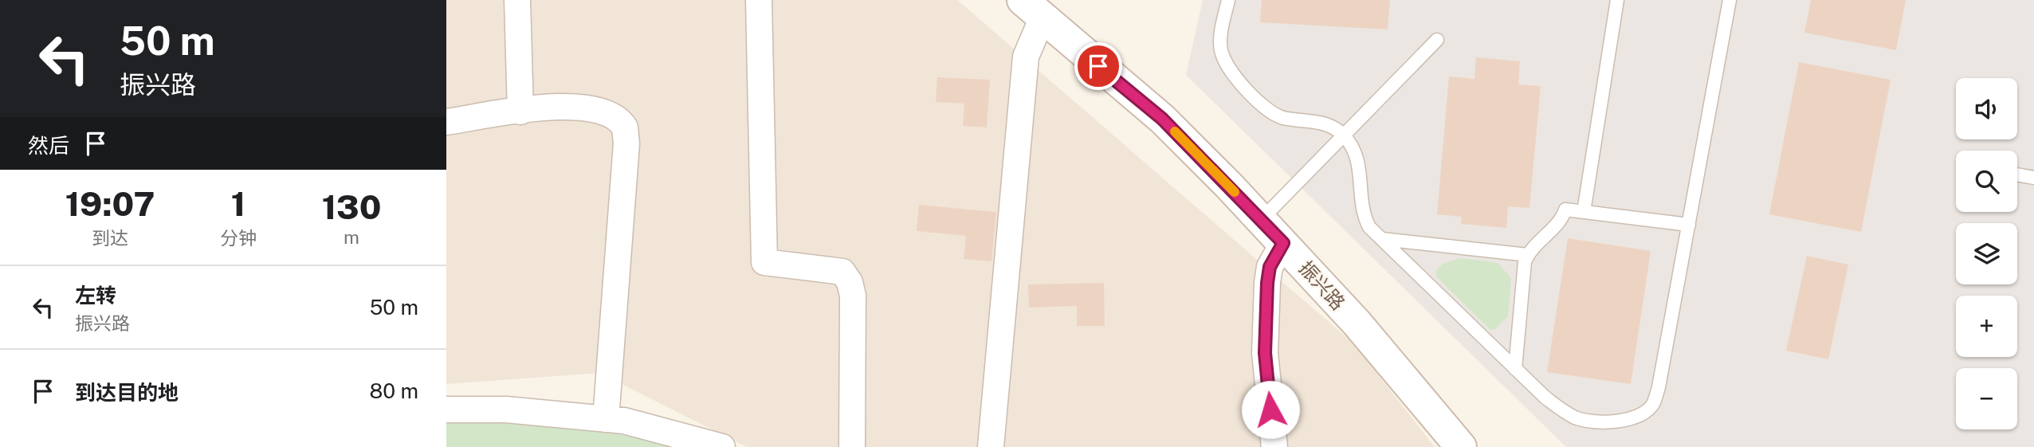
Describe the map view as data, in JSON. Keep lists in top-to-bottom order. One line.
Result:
{"streets":{"street":["振兴路"]},"page":{"turn":["50 m","振兴路"],"map_buttons":["+","−"],"then":"然后","eta":["19:07","到达","1","分钟","130","m"],"list":[{"name":"左转","note":"振兴路","value":"50 m"},{"name":"到达目的地","value":"80 m"}]}}
